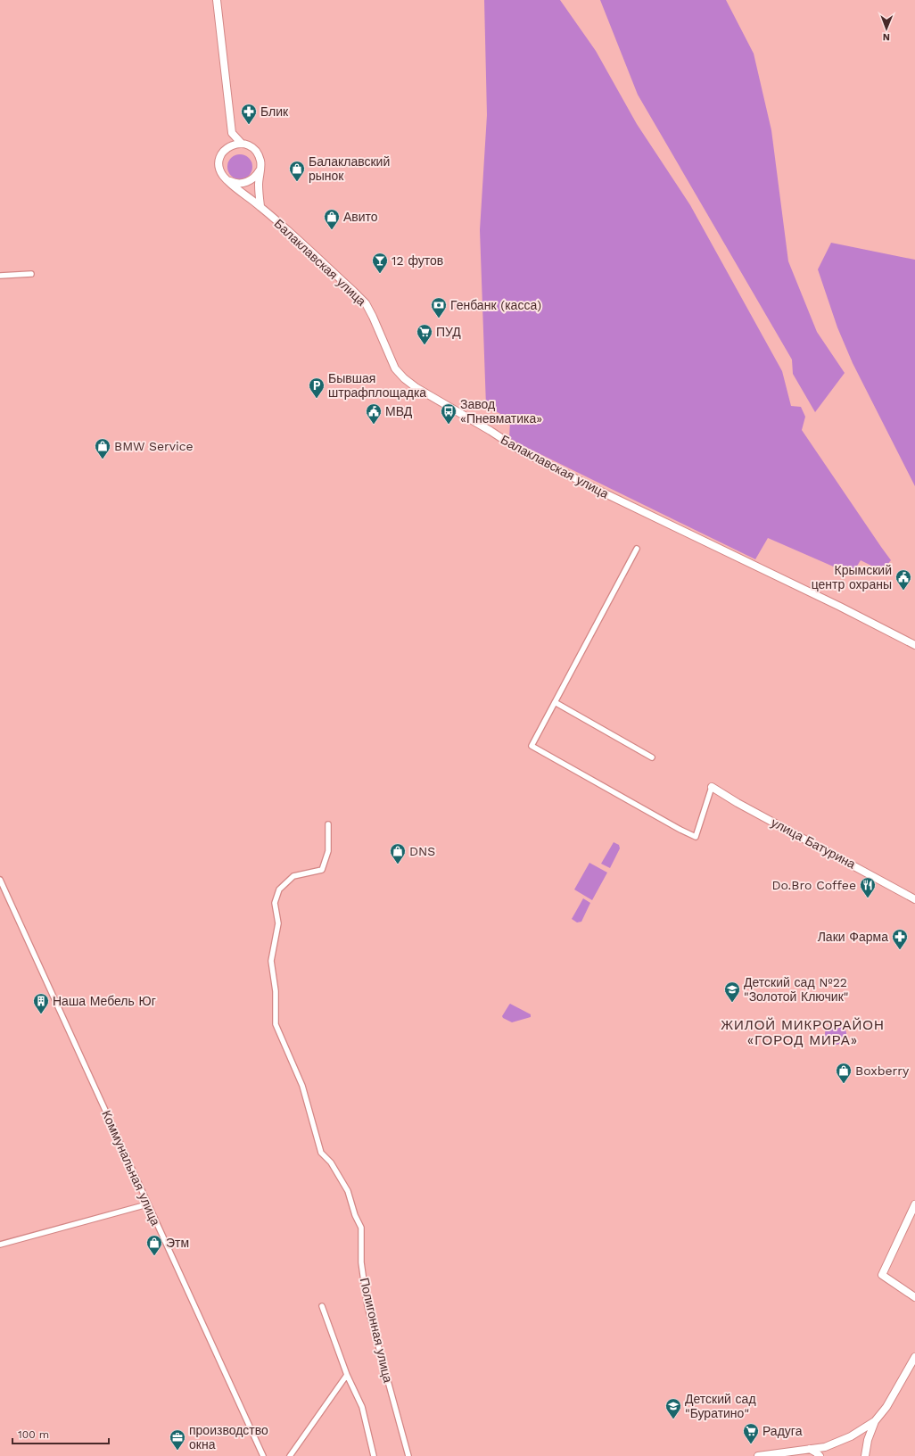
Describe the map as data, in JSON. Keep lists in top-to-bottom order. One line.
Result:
{"streets":{"main road":["Балаклавская улица","улица Батурина"],"street":["Коммунальная улица","Полигонная улица"]},"districts":["ЖИЛОЙ МИКРОРАЙОН «ГОРОД МИРА»"],"places":{"pharmacy":["Блик","Лаки Фарма"],"shop":["Балаклавский рынок","Авито","BMW Service","DNS","Boxberry","Этм"],"bar":["12 футов"],"bank":["Генбанк (касса)"],"supermarket":["ПУД","Радуга"],"parking":["Бывшая штрафплощадка"],"public building":["МВД","Крымский центр охраны"],"bus stop":["Завод «Пневматика»"],"restaurant":["Do.Bro Coffee"],"school or university":["Детский сад №22 \"Золотой Ключик\"","Детский сад \"Буратино\""],"building":["Наша Мебель Юг"],"office":["производство окна"]},"scale_bar":"100 m","north":"bottom"}
